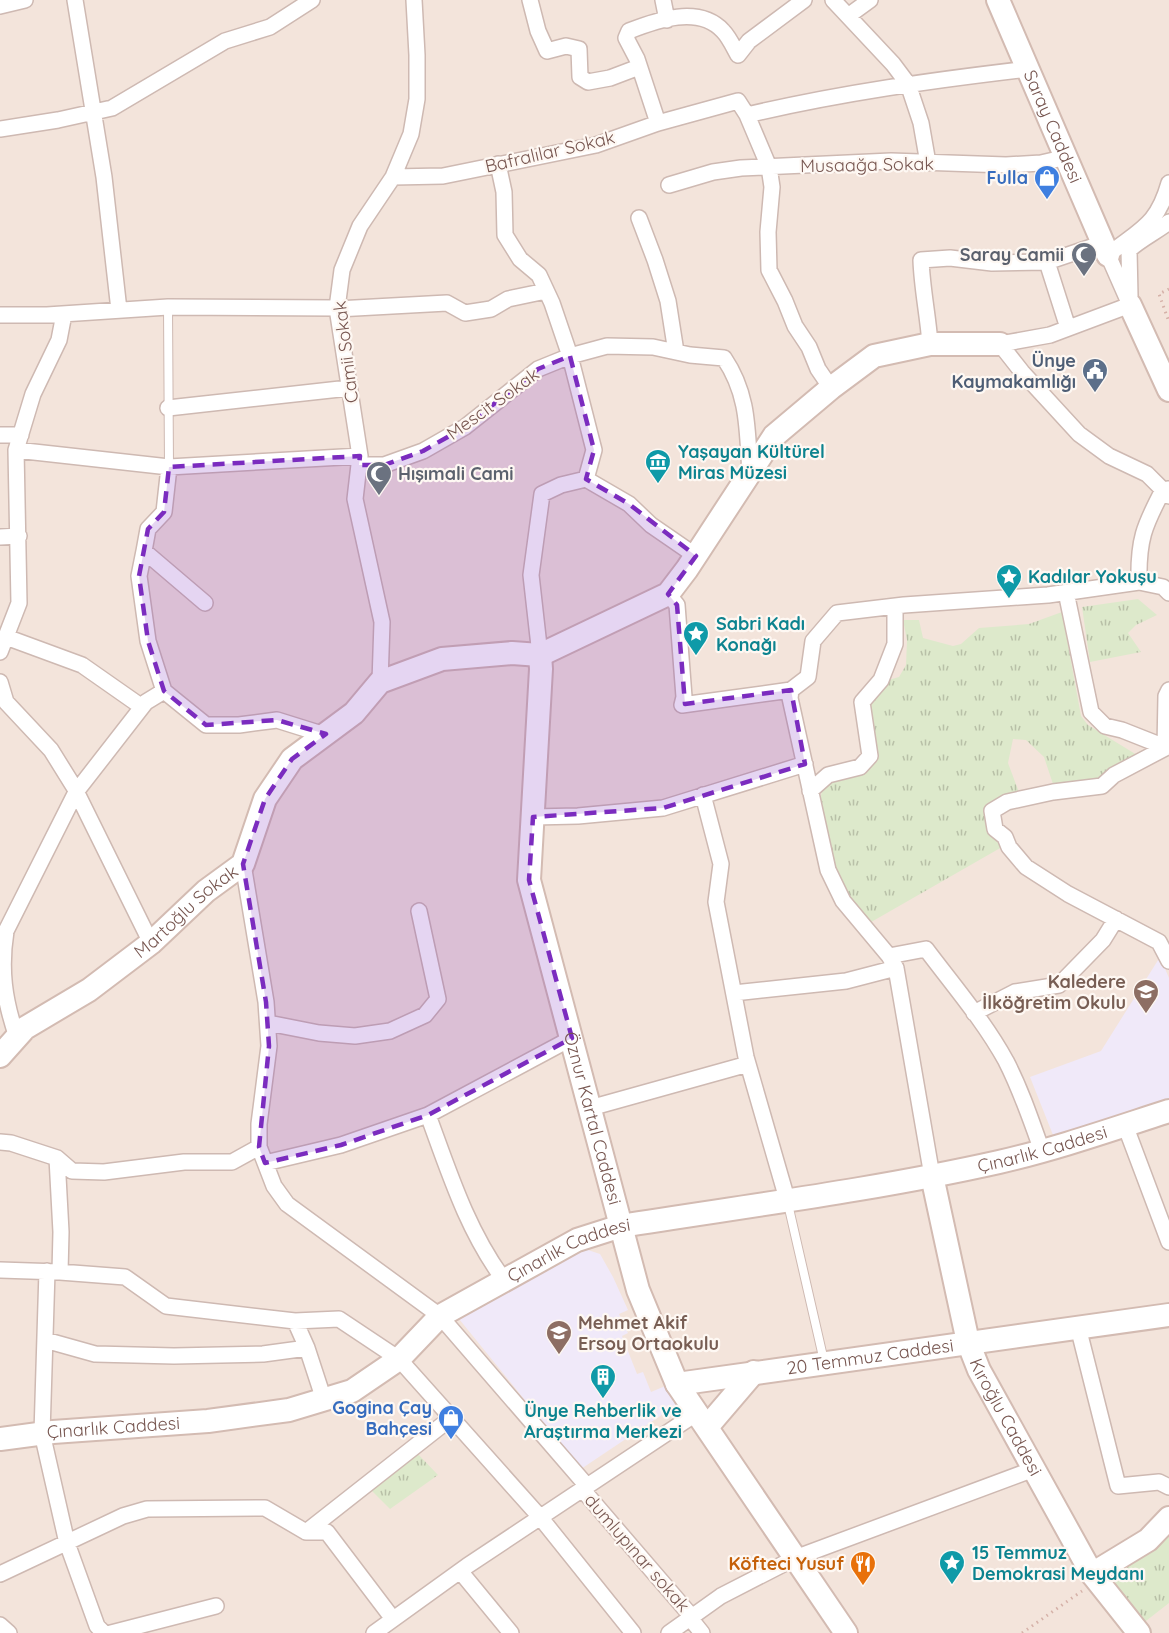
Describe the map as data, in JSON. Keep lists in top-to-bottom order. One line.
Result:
{"streets":{"street":["Saray Caddesi","Bafralılar Sokak","Musaağa Sokak","Camii Sokak","Mescit Sokak","Martoğlu Sokak","Öznur Kartal Caddesi","Çınarlık Caddesi","20 Temmuz Caddesi","Kıroğlu Caddesi","dumlupınar sokak"]},"crossings":[["Saray Caddesi","Musaağa Sokak"],["Bafralılar Sokak","Camii Sokak"],["Camii Sokak","Mescit Sokak"],["Camii Sokak","Martoğlu Sokak"],["Öznur Kartal Caddesi","Çınarlık Caddesi"],["Öznur Kartal Caddesi","20 Temmuz Caddesi"],["Çınarlık Caddesi","Kıroğlu Caddesi"],["Çınarlık Caddesi","dumlupınar sokak"],["20 Temmuz Caddesi","Kıroğlu Caddesi"]],"places":{"shop":["Fulla","Gogina Çay Bahçesi"],"mosque":["Saray Camii","Hışımali Cami"],"public building":["Ünye Kaymakamlığı"],"museum":["Yaşayan Kültürel Miras Müzesi"],"place":["Kadılar Yokuşu","Sabri Kadı Konağı","15 Temmuz Demokrasi Meydanı"],"school or university":["Kaledere İlköğretim Okulu","Mehmet Akif Ersoy Ortaokulu"],"building":["Ünye Rehberlik ve Araştırma Merkezi"],"restaurant":["Köfteci Yusuf"]}}
